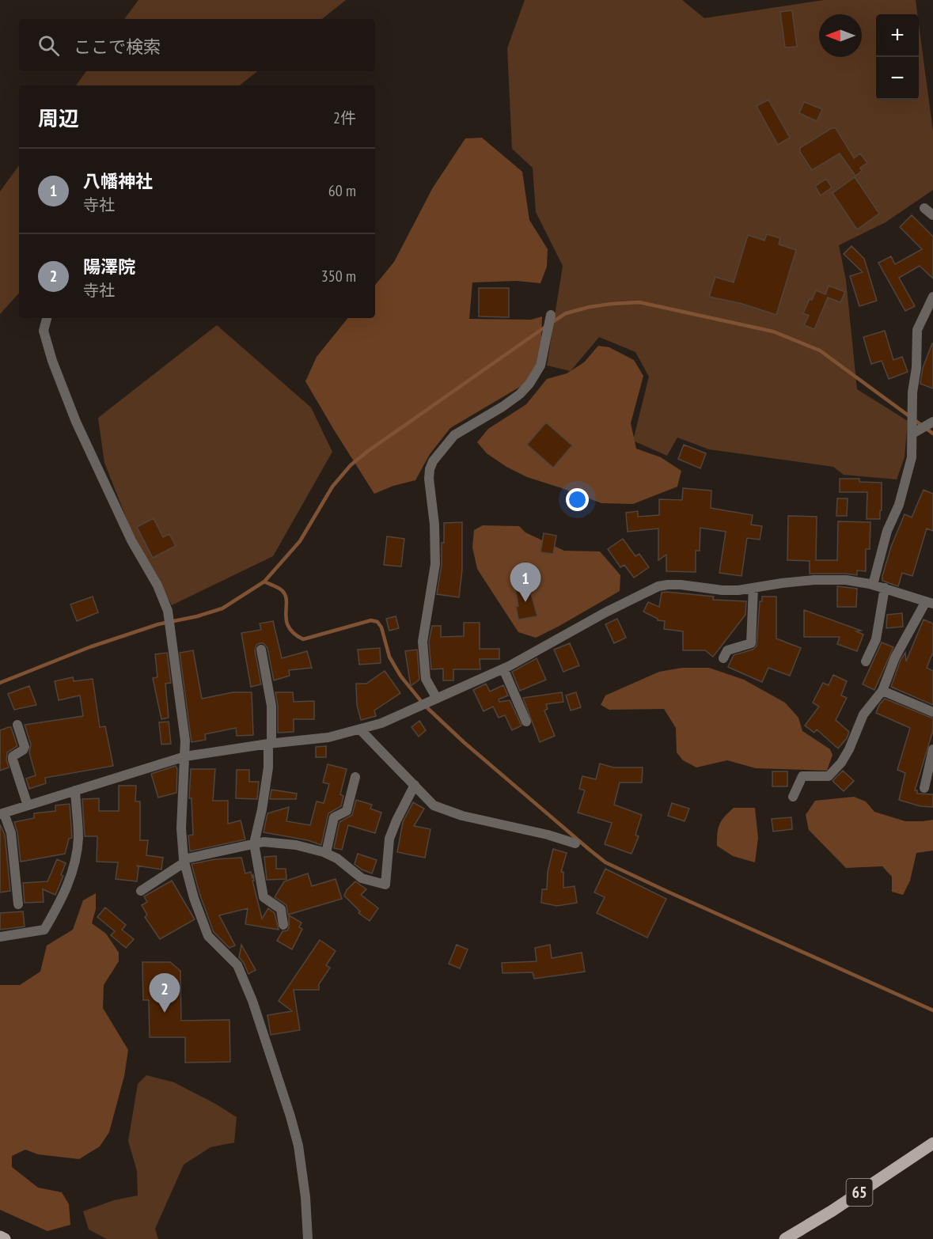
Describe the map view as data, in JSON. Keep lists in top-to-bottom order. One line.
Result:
{"streets":{"main road":["65"]},"north":"left","page":{"map_buttons":["+","−"],"search":"ここで検索","heading":["周辺","2件"],"list":[{"mark":"1","name":"八幡神社","note":"寺社","value":"60 m"},{"mark":"2","name":"陽澤院","note":"寺社","value":"350 m"}],"pins":["1","2"]}}
